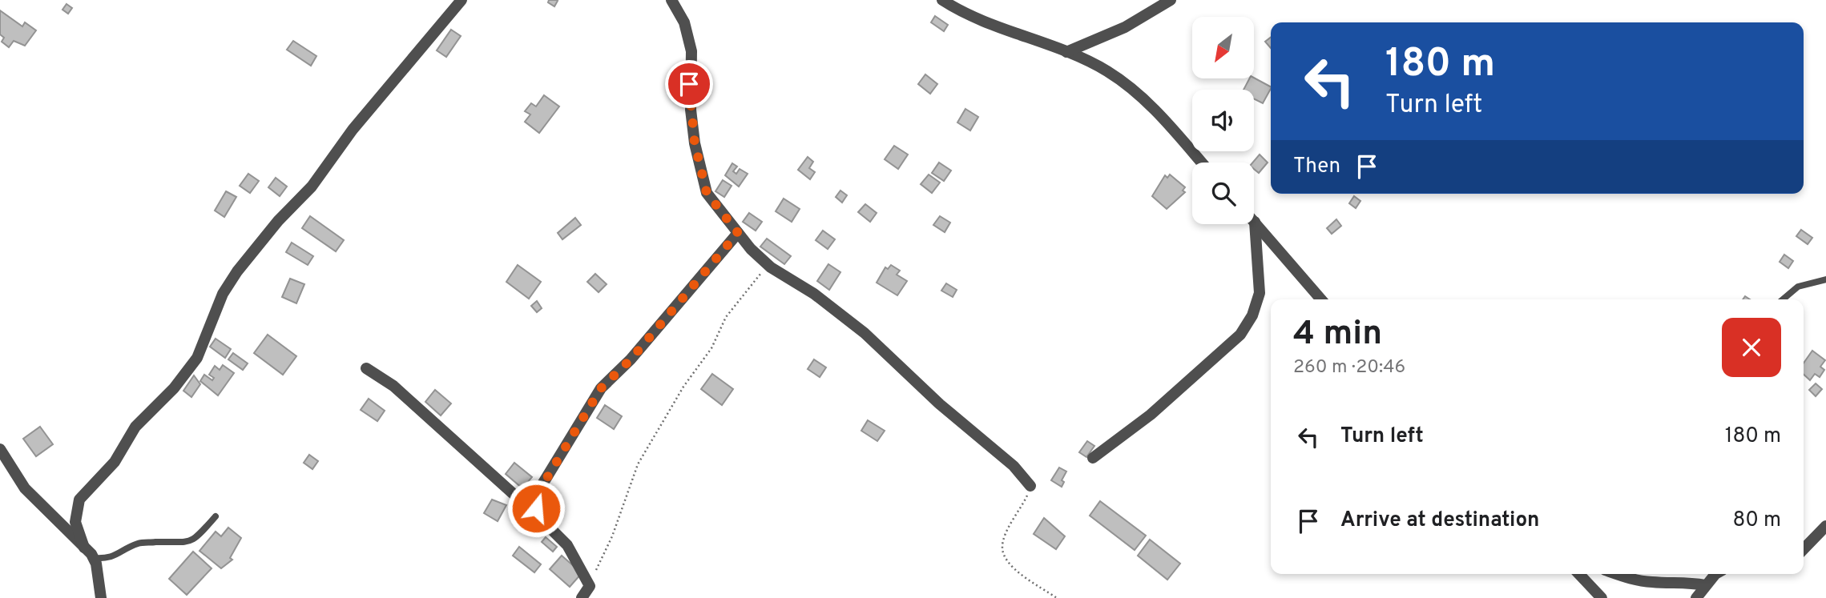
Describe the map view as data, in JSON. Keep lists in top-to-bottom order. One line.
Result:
{"north":"bottom left","page":{"turn":["180 m","Turn left"],"then":"Then","heading":["4 min","260 m · 20:46"],"list":[{"name":"Turn left","value":"180 m"},{"name":"Arrive at destination","value":"80 m"}]}}
